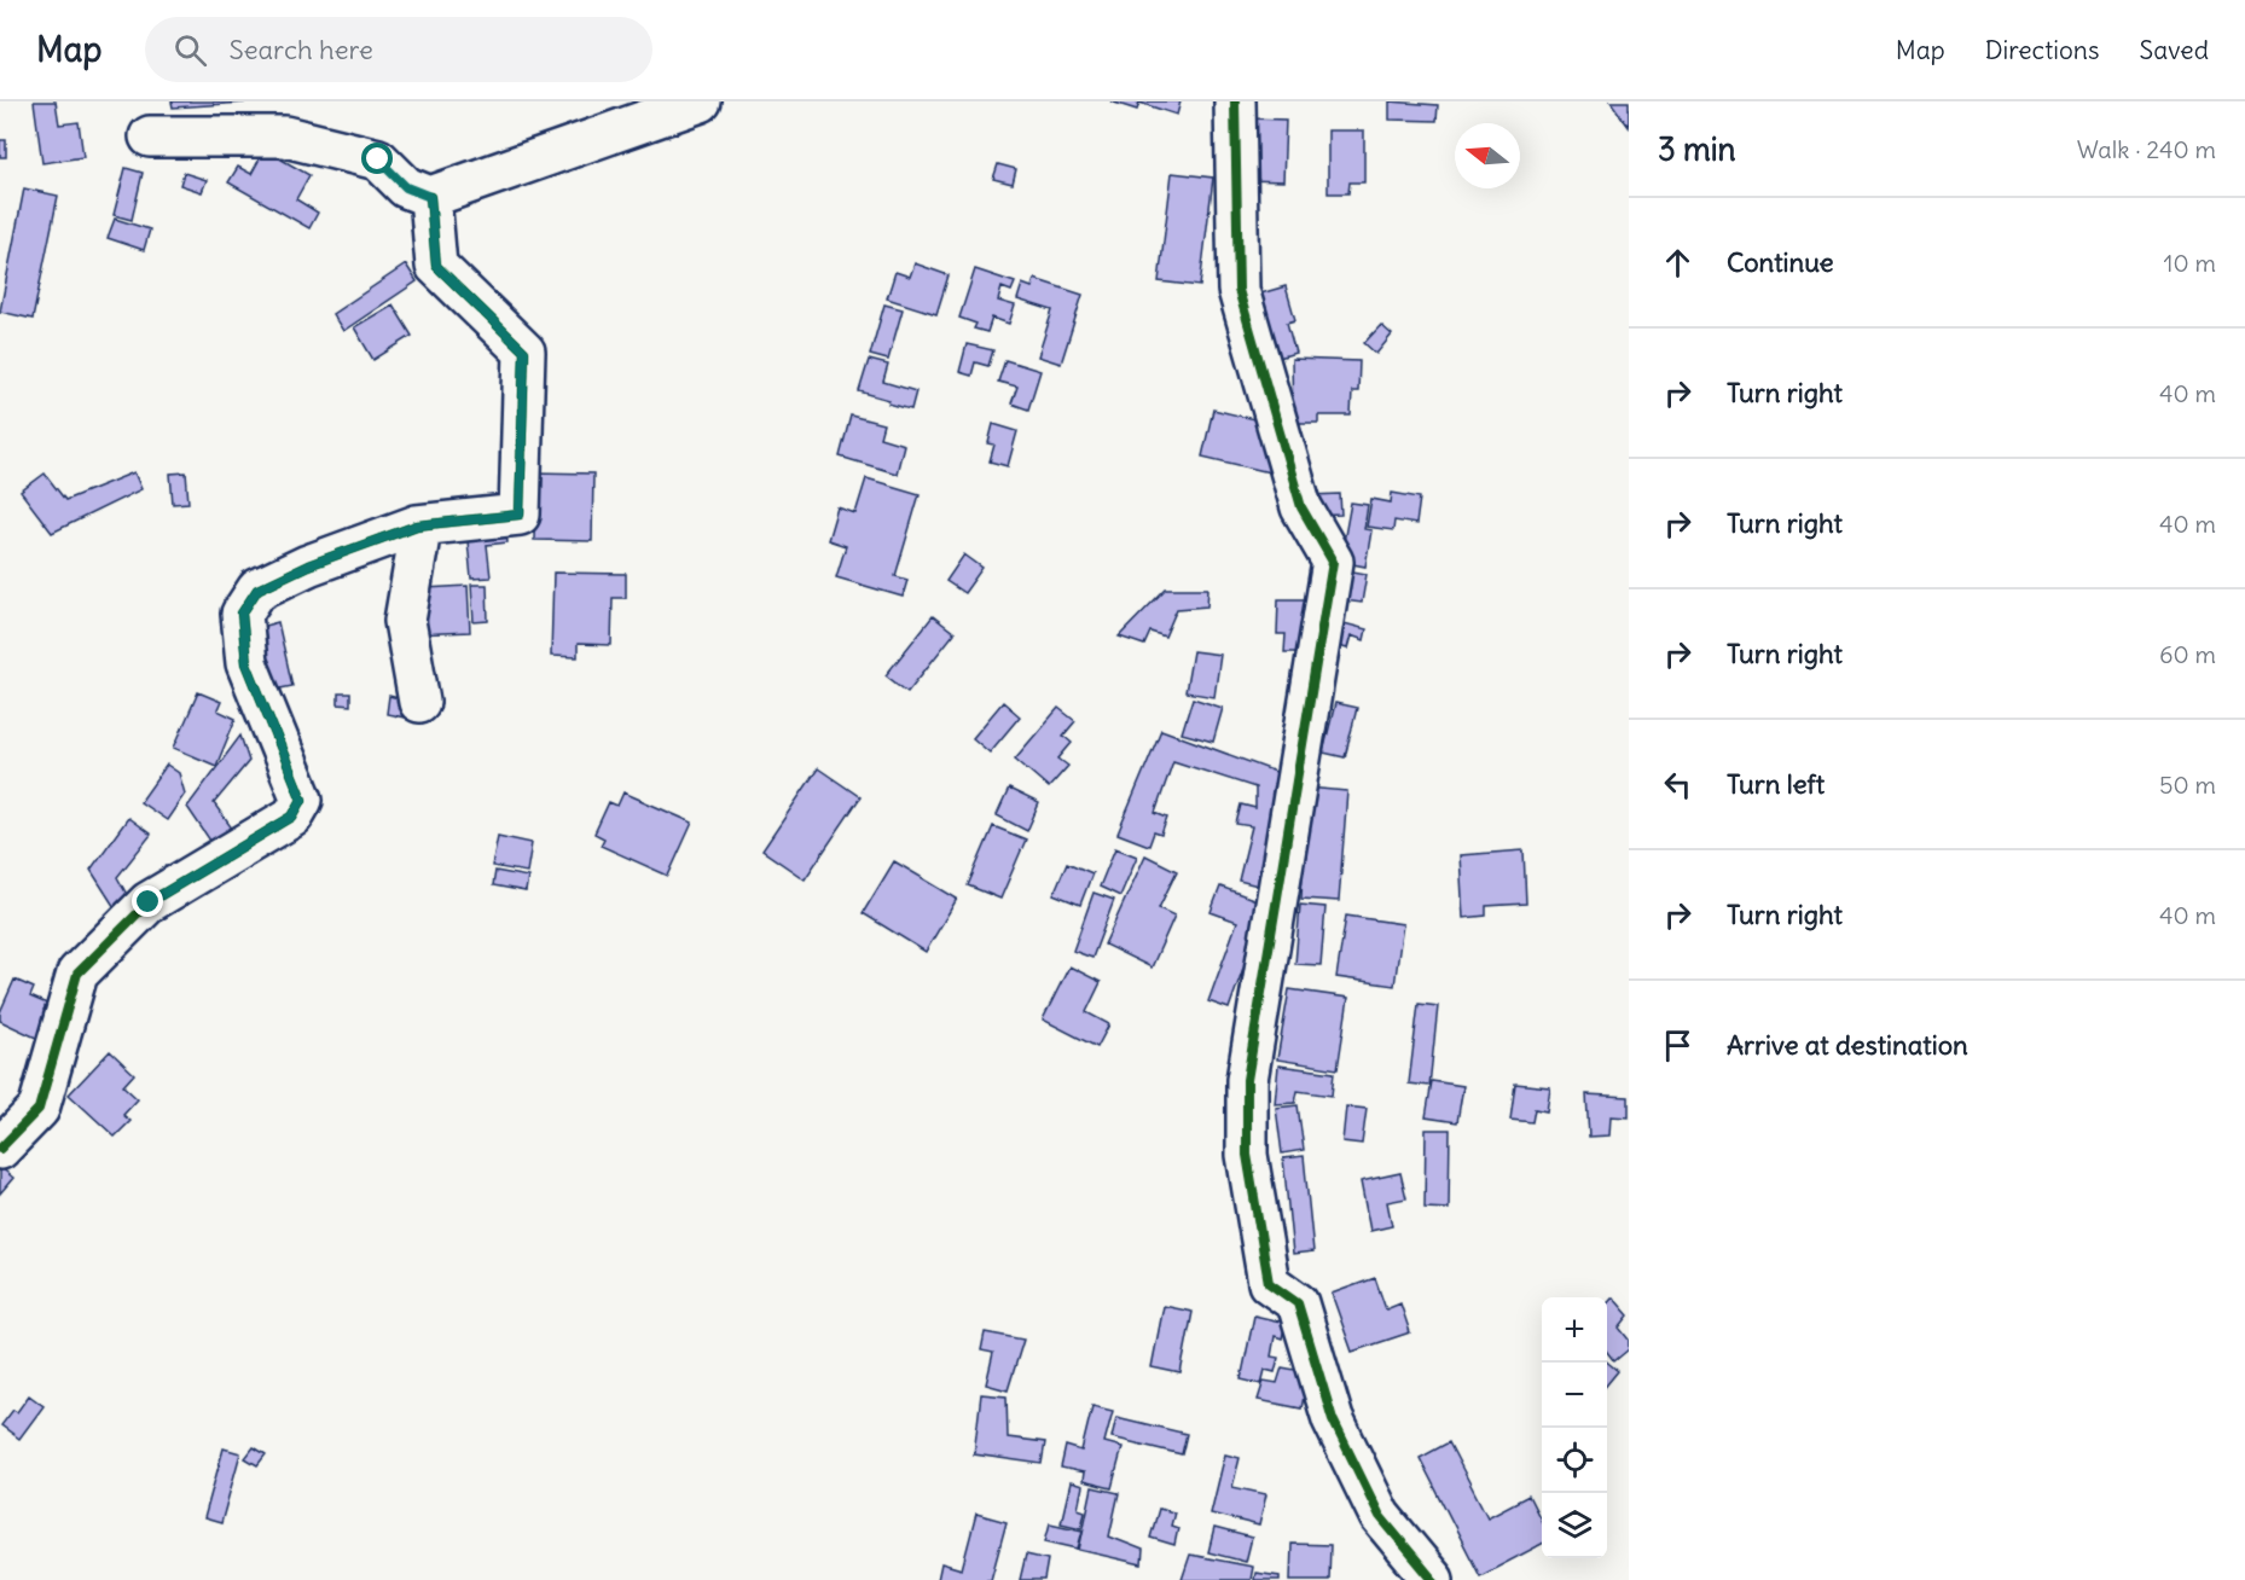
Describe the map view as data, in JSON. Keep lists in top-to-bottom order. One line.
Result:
{"north":"left","page":{"header":"Map","search":"Search here","nav":["Map","Directions","Saved"],"heading":["3 min","Walk · 240 m"],"list":[["Continue","10 m"],["Turn right","40 m"],["Turn right","40 m"],["Turn right","60 m"],["Turn left","50 m"],["Turn right","40 m"],"Arrive at destination"],"map_buttons":["+","−"]}}
